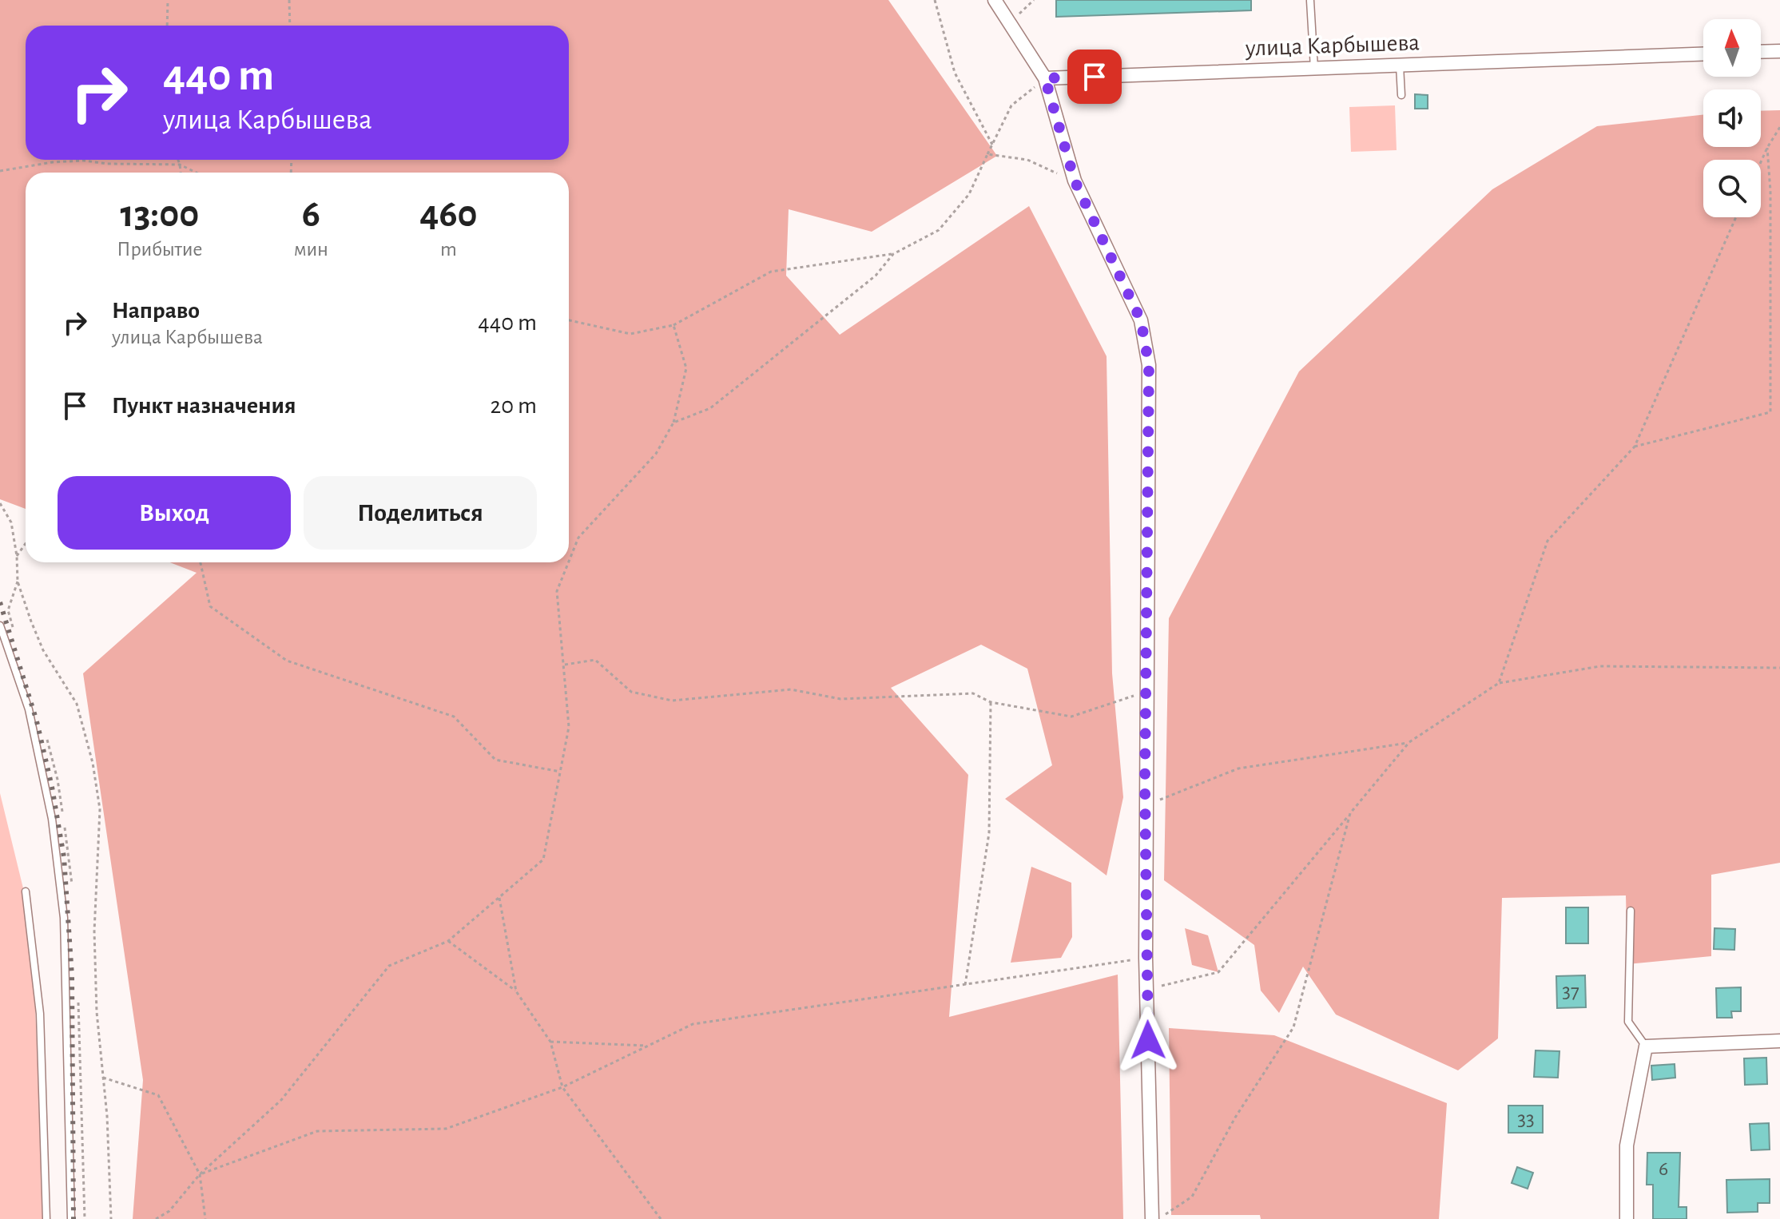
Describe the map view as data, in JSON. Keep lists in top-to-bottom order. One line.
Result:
{"streets":{"street":["улица Карбышева"]},"house_numbers":["37","33","6"],"north":"top","page":{"turn":["440 m","улица Карбышева"],"eta":["13:00","Прибытие","6","мин","460","m"],"list":[{"name":"Направо","note":"улица Карбышева","value":"440 m"},{"name":"Пункт назначения","value":"20 m"}],"buttons":["Выход","Поделиться"]}}
